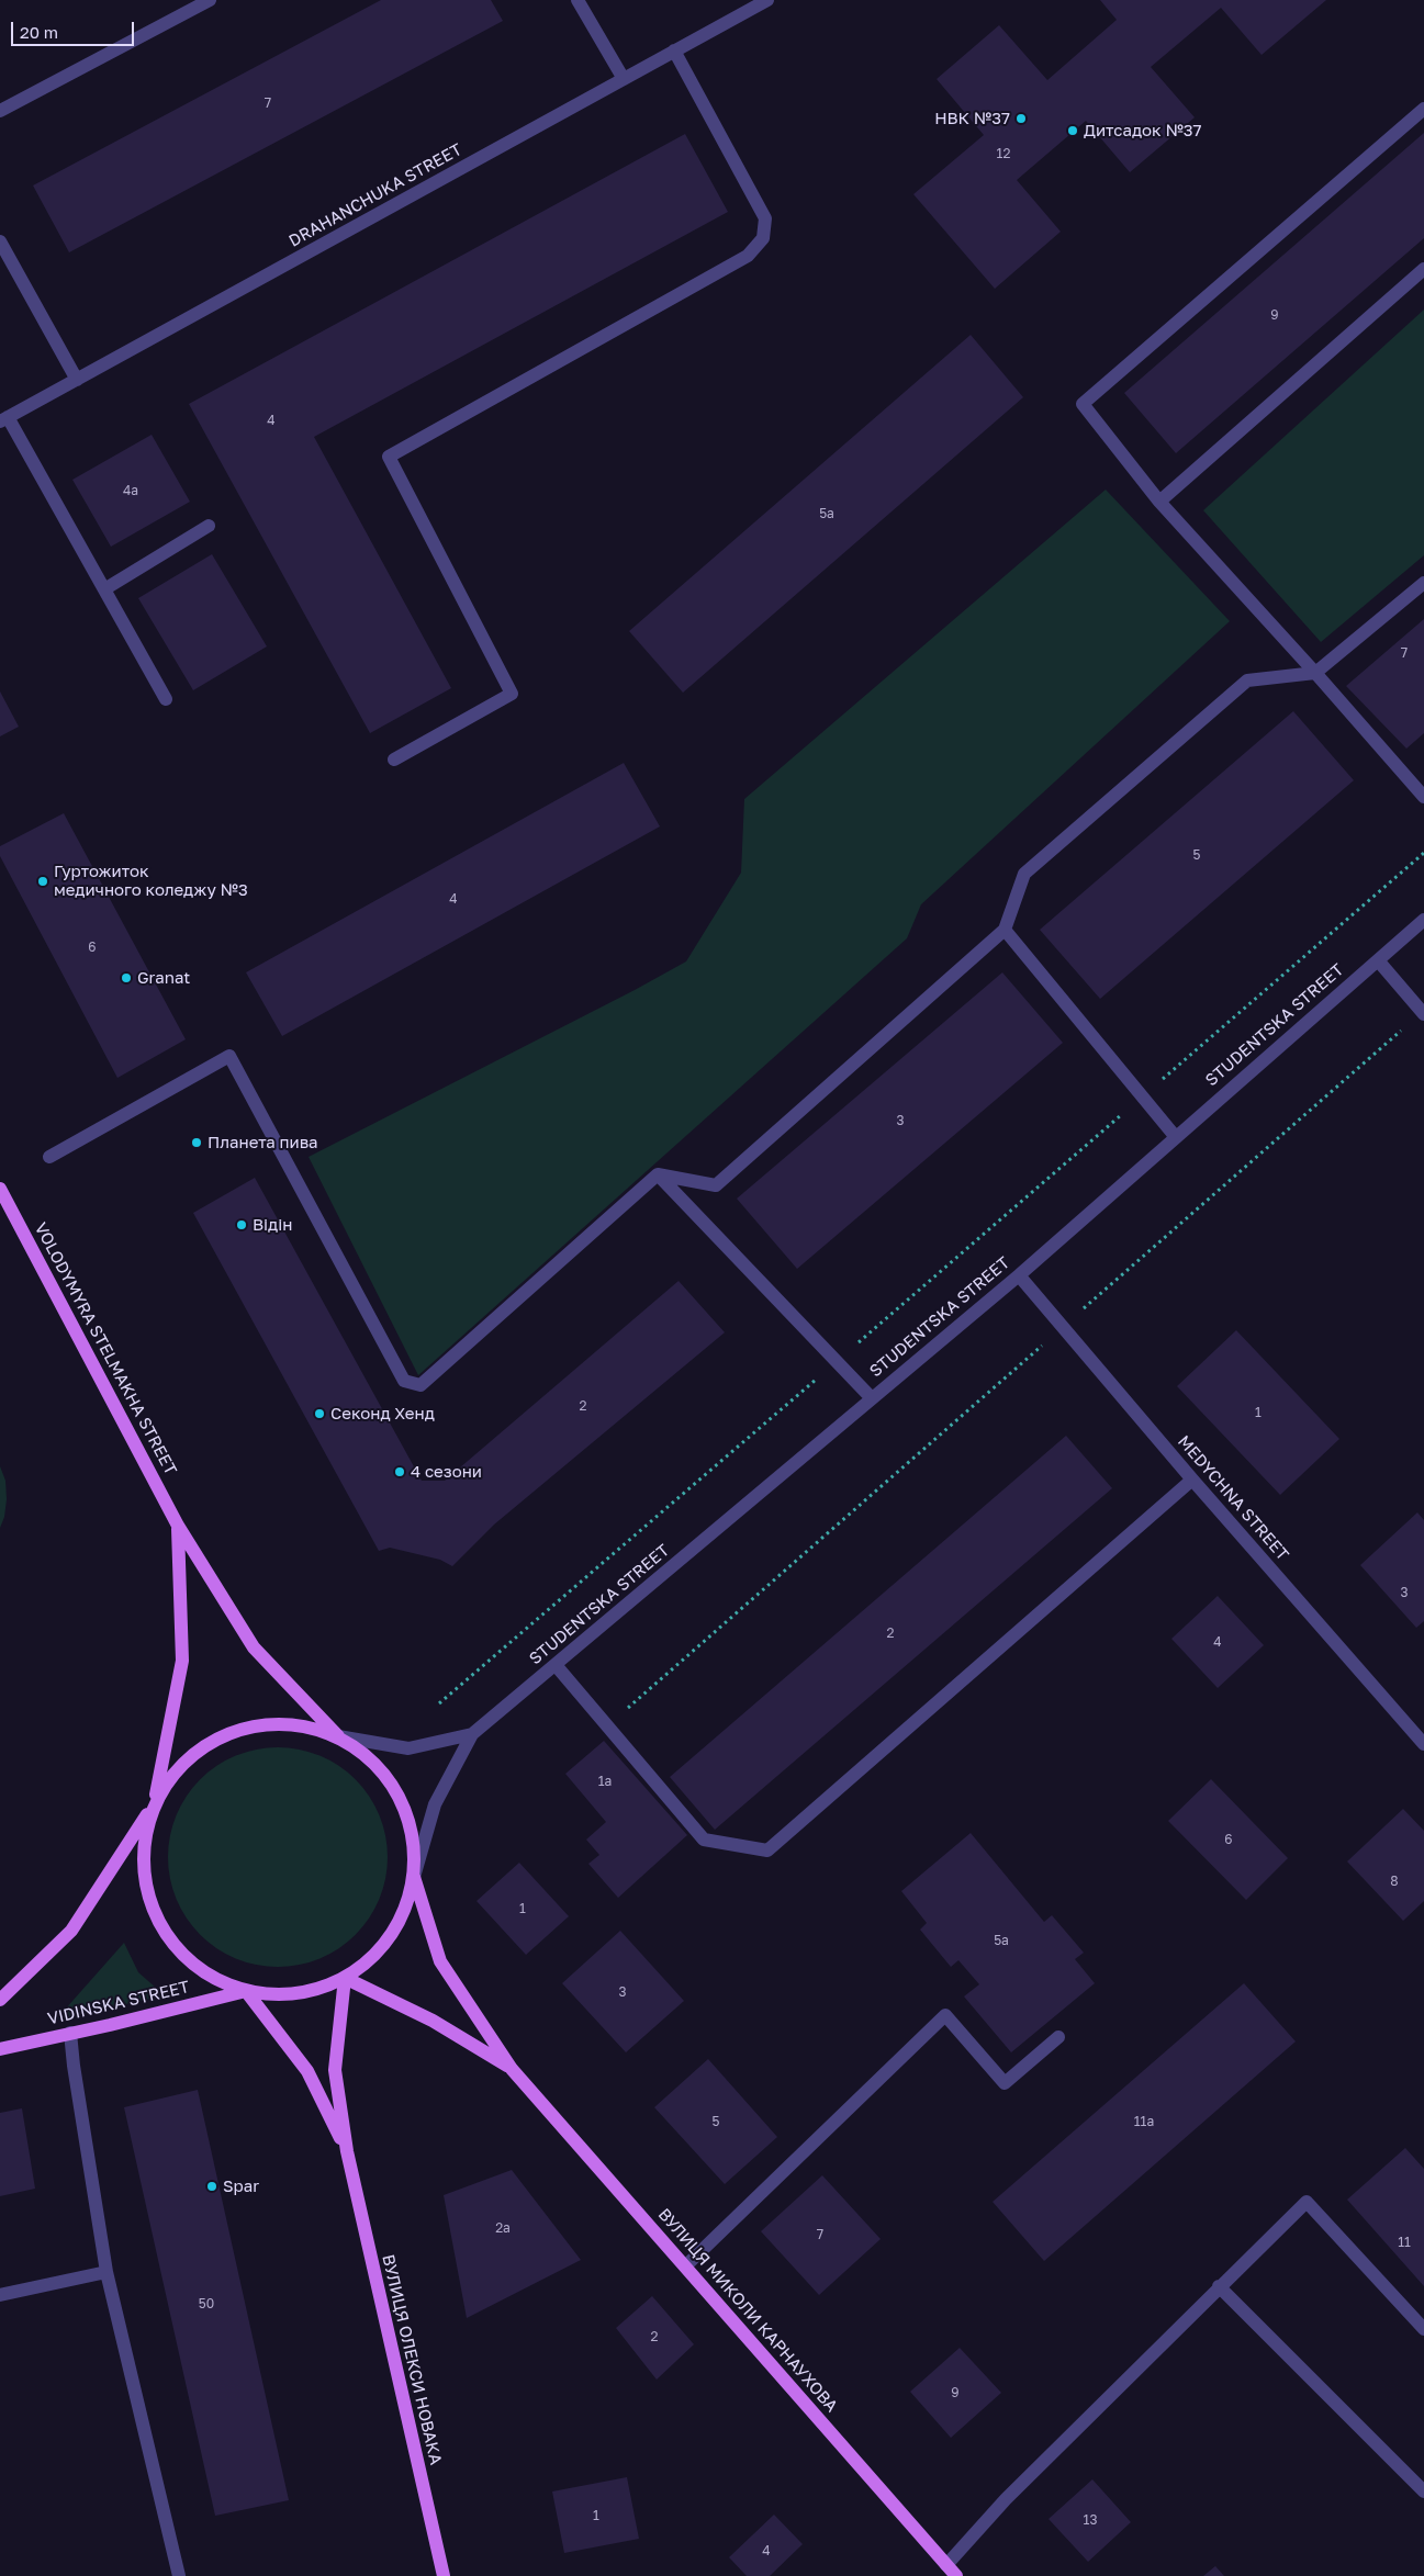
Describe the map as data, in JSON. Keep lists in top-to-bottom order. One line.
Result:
{"streets":{"main road":["VOLODYMYRA STELMAKHA STREET","VIDINSKA STREET","ВУЛИЦЯ МИКОЛИ КАРНАУХОВА","ВУЛИЦЯ ОЛЕКСИ НОВАКА"],"street":["DRAHANCHUKA STREET","STUDENTSKA STREET","MEDYCHNA STREET"]},"crossings":[["STUDENTSKA STREET","MEDYCHNA STREET"],["VIDINSKA STREET","ВУЛИЦЯ ОЛЕКСИ НОВАКА"],["ВУЛИЦЯ МИКОЛИ КАРНАУХОВА","ВУЛИЦЯ ОЛЕКСИ НОВАКА"]],"places":["НВК №37","Дитсадок №37","Гуртожиток медичного коледжу №3","Granat","Планета пива","Відін","Секонд Хенд","4 сезони","Spar"],"house_numbers":["7","12","9","4","4а","5а","7","5","4","6","3","2","1","3","2","4","1а","6","8","1","5а","3","5","11а","2а","7","11","50","2","9","1","13","4"],"scale_bar":"20 m"}
